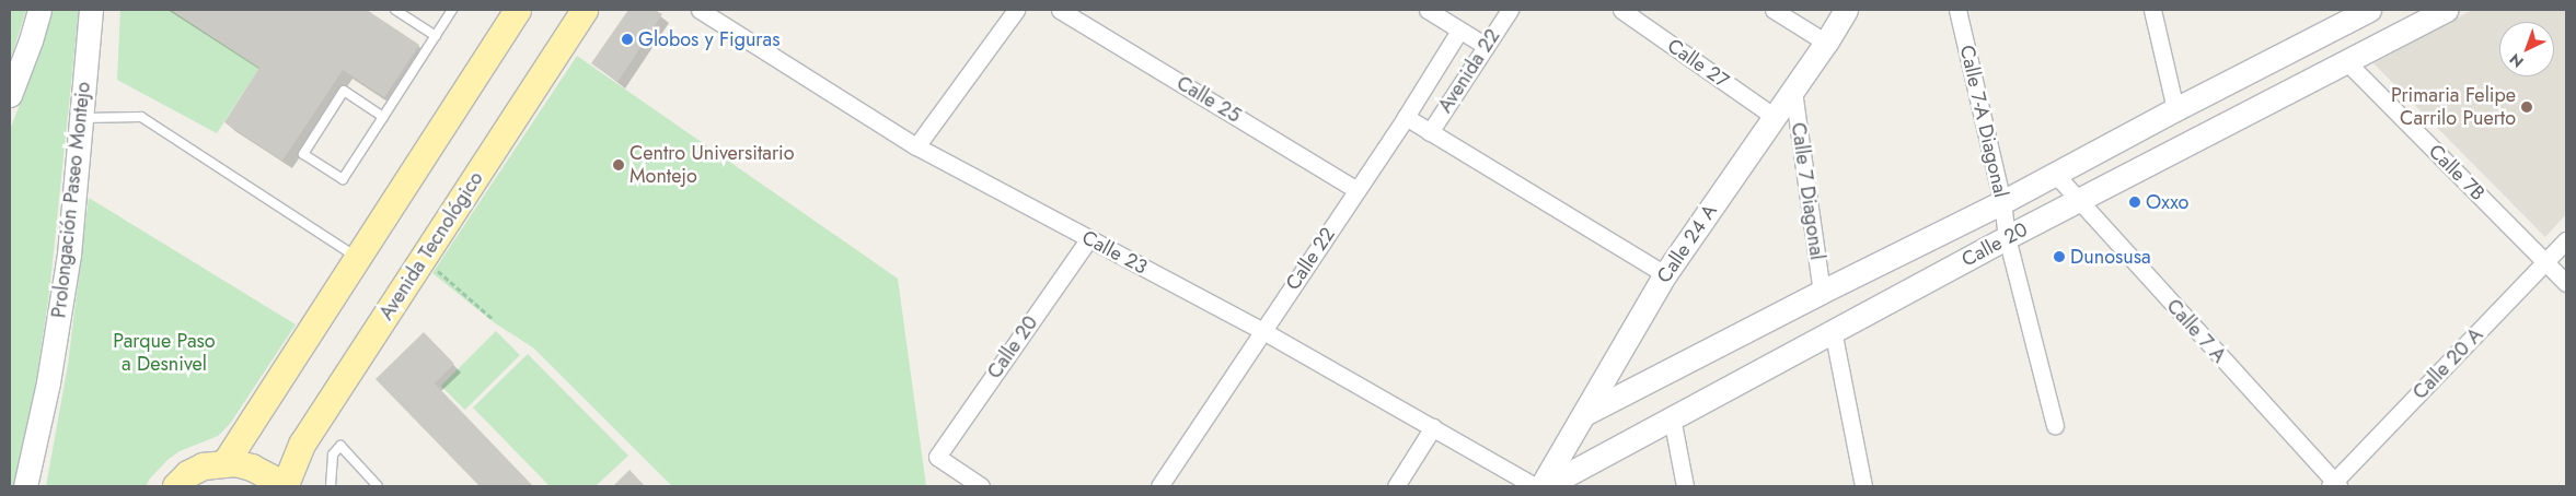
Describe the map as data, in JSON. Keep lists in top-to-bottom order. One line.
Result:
{"streets":{"main road":["Avenida Tecnológico"],"street":["Calle 27","Avenida 22","Calle 25","Calle 7-A Diagonal","Calle 7B","Calle 7 Diagonal","Prolongación Paseo Montejo","Calle 24 A","Calle 20","Calle 23","Calle 22","Calle 7 A","Calle 20 A"]},"crossings":[["Calle 27","Calle 24 A"],["Calle 25","Calle 22"],["Calle 7-A Diagonal","Calle 20"],["Calle 7B","Calle 20"],["Calle 7B","Calle 20 A"],["Calle 7 Diagonal","Calle 24 A"],["Calle 7 Diagonal","Calle 20"],["Calle 24 A","Calle 20"],["Calle 20","Calle 23"],["Calle 20","Calle 7 A"],["Calle 23","Calle 22"],["Calle 7 A","Calle 20 A"]],"parks":["Parque Paso a Desnivel"],"places":["Globos y Figuras","Primaria Felipe Carrilo Puerto","Centro Universitario Montejo","Oxxo","Dunosusa"],"north":"bottom left"}
